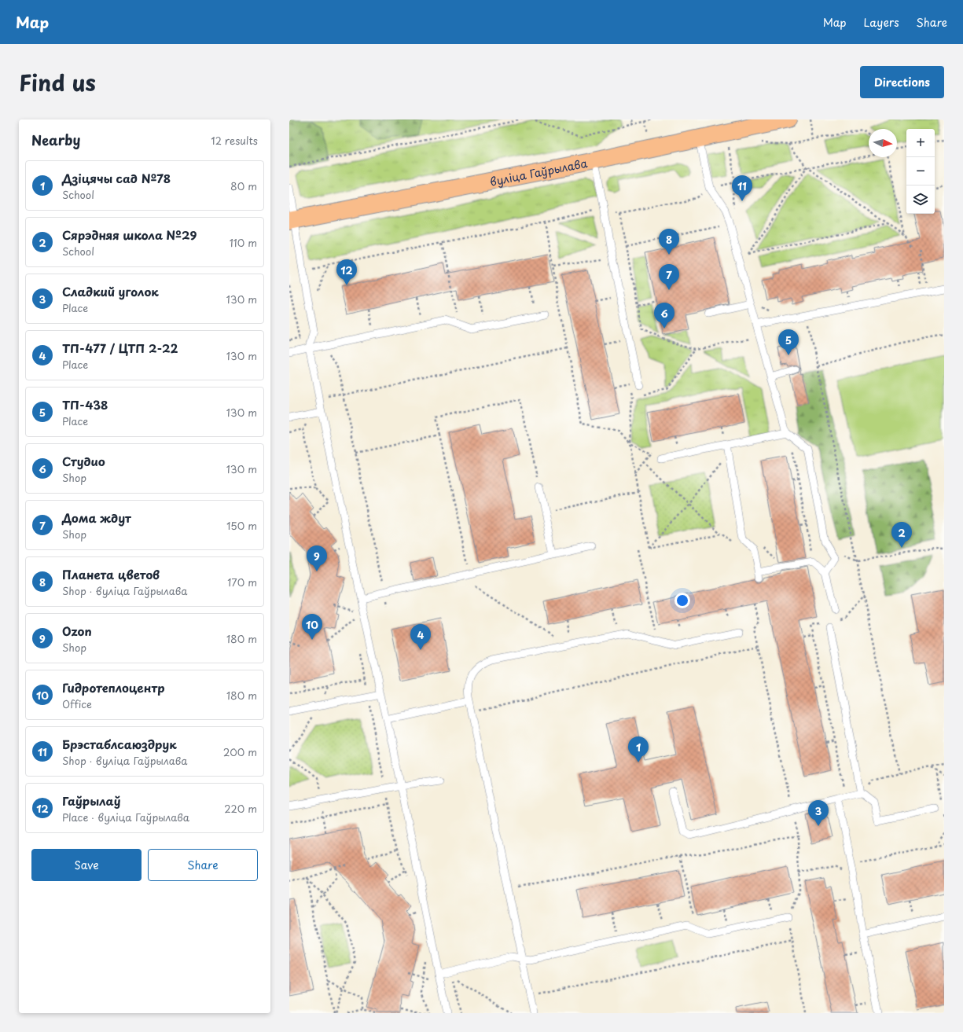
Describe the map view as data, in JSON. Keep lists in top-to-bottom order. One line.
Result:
{"streets":{"main road":["вуліца Гаўрылава"]},"north":"right","page":{"header":"Map","nav":["Map","Layers","Share"],"title":"Find us","buttons":["Directions",["Save","Share"]],"heading":["Nearby","12 results"],"map_buttons":["+","−"],"list":[{"mark":"1","name":"Дзіцячы сад №78","note":"School","value":"80 m"},{"mark":"2","name":"Сярэдняя школа №29","note":"School","value":"110 m"},{"mark":"3","name":"Сладкий уголок","note":"Place","value":"130 m"},{"mark":"4","name":"ТП-477 / ЦТП 2-22","note":"Place","value":"130 m"},{"mark":"5","name":"ТП-438","note":"Place","value":"130 m"},{"mark":"6","name":"Студио","note":"Shop","value":"130 m"},{"mark":"7","name":"Дома ждут","note":"Shop","value":"150 m"},{"mark":"8","name":"Планета цветов","note":"Shop · вуліца Гаўрылава","value":"170 m"},{"mark":"9","name":"Ozon","note":"Shop","value":"180 m"},{"mark":"10","name":"Гидротеплоцентр","note":"Office","value":"180 m"},{"mark":"11","name":"Брэстаблсаюздрук","note":"Shop · вуліца Гаўрылава","value":"200 m"},{"mark":"12","name":"Гаўрылаў","note":"Place · вуліца Гаўрылава","value":"220 m"}],"pins":["11","8","12","7","6","5","2","9","10","4","1","3"]}}
